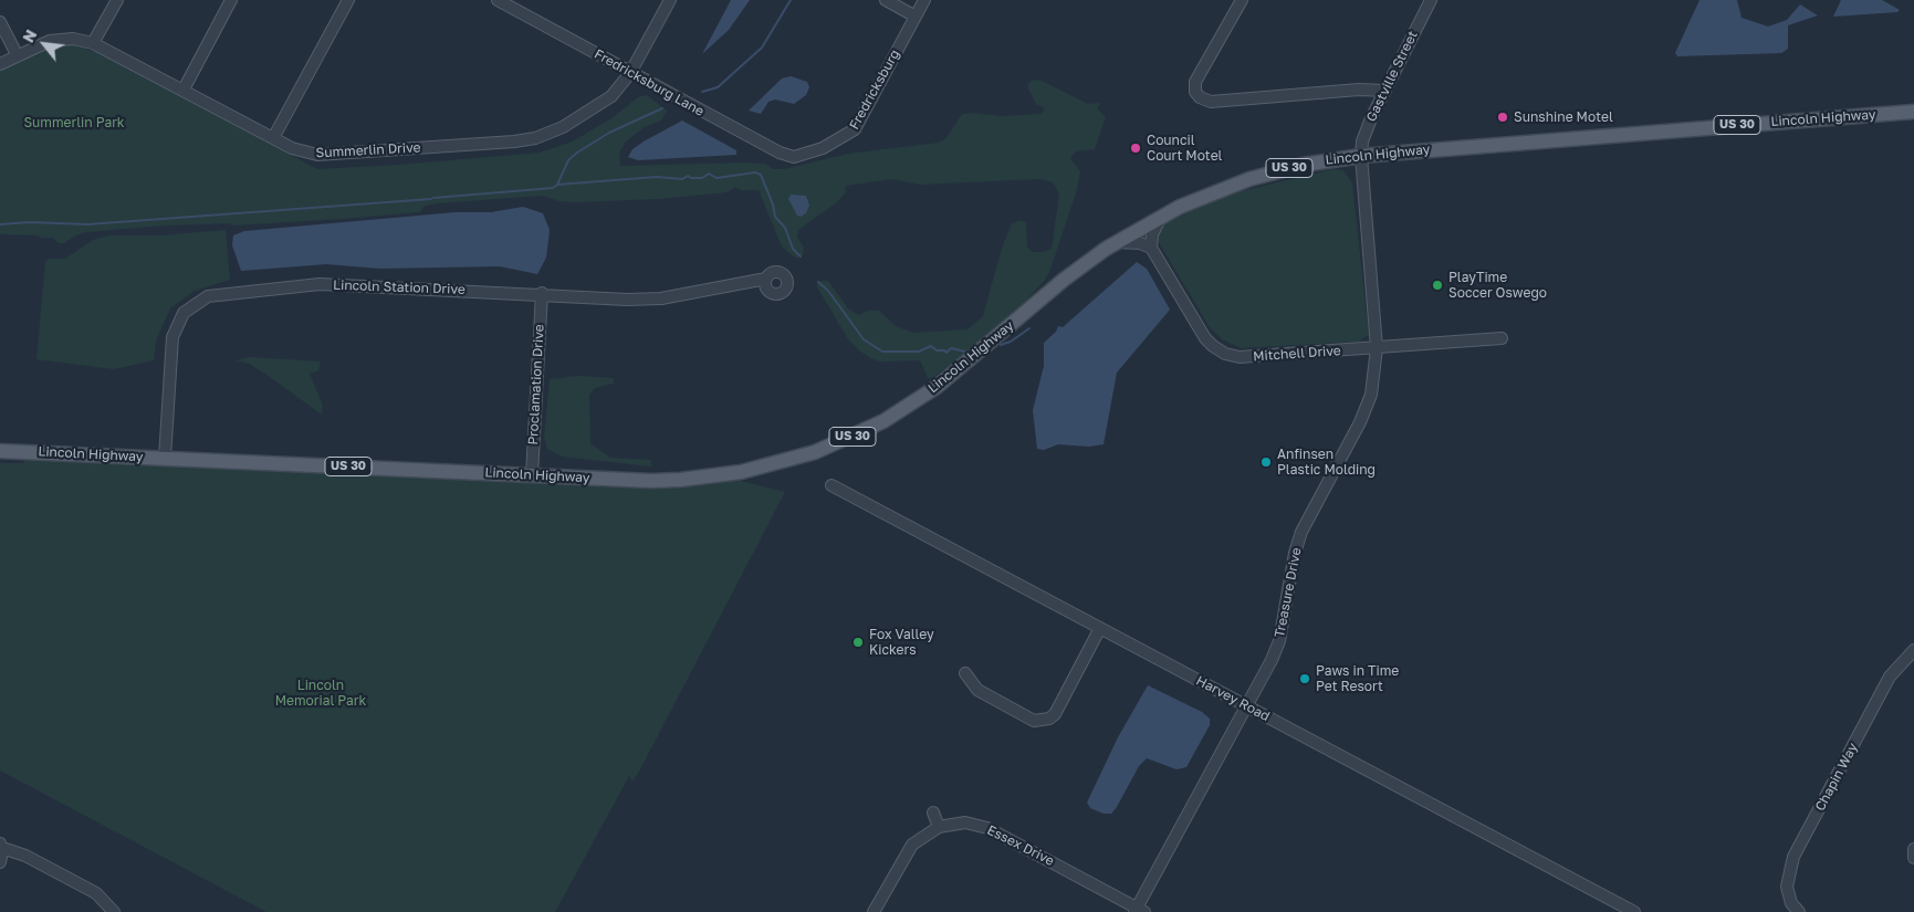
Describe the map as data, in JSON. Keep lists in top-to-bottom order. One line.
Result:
{"streets":{"main road":["Lincoln Highway","US 30"],"street":["Gastville Street","Fredricksburg Lane","Fredricksburg","Summerlin Drive","Lincoln Station Drive","Mitchell Drive","Proclamation Drive","Treasure Drive","Harvey Road","Chapin Way","Essex Drive"]},"crossings":[["Gastville Street","Lincoln Highway"],["Gastville Street","Treasure Drive"],["Fredricksburg Lane","Fredricksburg"],["Fredricksburg Lane","Summerlin Drive"],["Lincoln Highway","Lincoln Station Drive"],["Lincoln Highway","Proclamation Drive"],["Lincoln Highway","Treasure Drive"],["Lincoln Station Drive","Proclamation Drive"],["Mitchell Drive","Treasure Drive"],["Treasure Drive","Harvey Road"],["Treasure Drive","Essex Drive"]],"parks":["Summerlin Park","Lincoln Memorial Park"],"places":["Sunshine Motel","Council Court Motel","PlayTime Soccer Oswego","Anfinsen Plastic Molding","Fox Valley Kickers","Paws in Time Pet Resort"],"north":"top left"}
